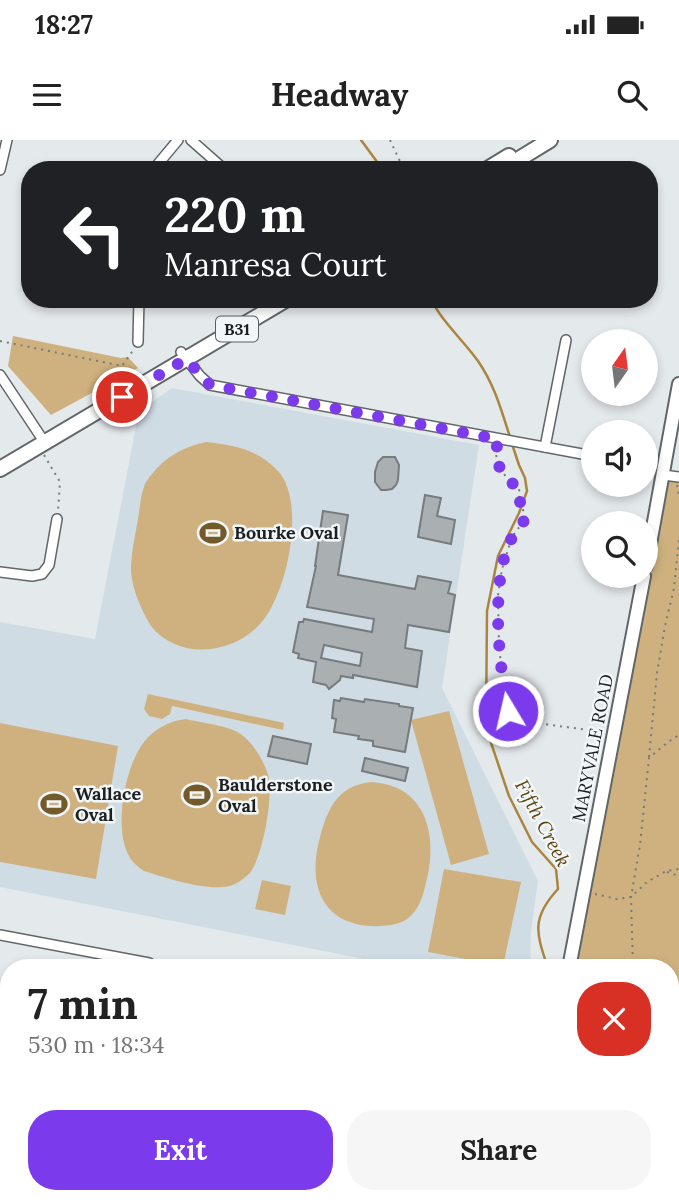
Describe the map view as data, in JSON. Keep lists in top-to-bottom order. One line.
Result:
{"streets":{"main road":["B31","MARYVALE ROAD"]},"water":["Fifth Creek"],"places":{"sports":["Bourke Oval","Baulderstone Oval","Wallace Oval"]},"north":"top","page":{"status":"18:27","header":"Headway","turn":["220 m","Manresa Court"],"heading":["7 min","530 m · 18:34"],"buttons":["Exit","Share"]}}
